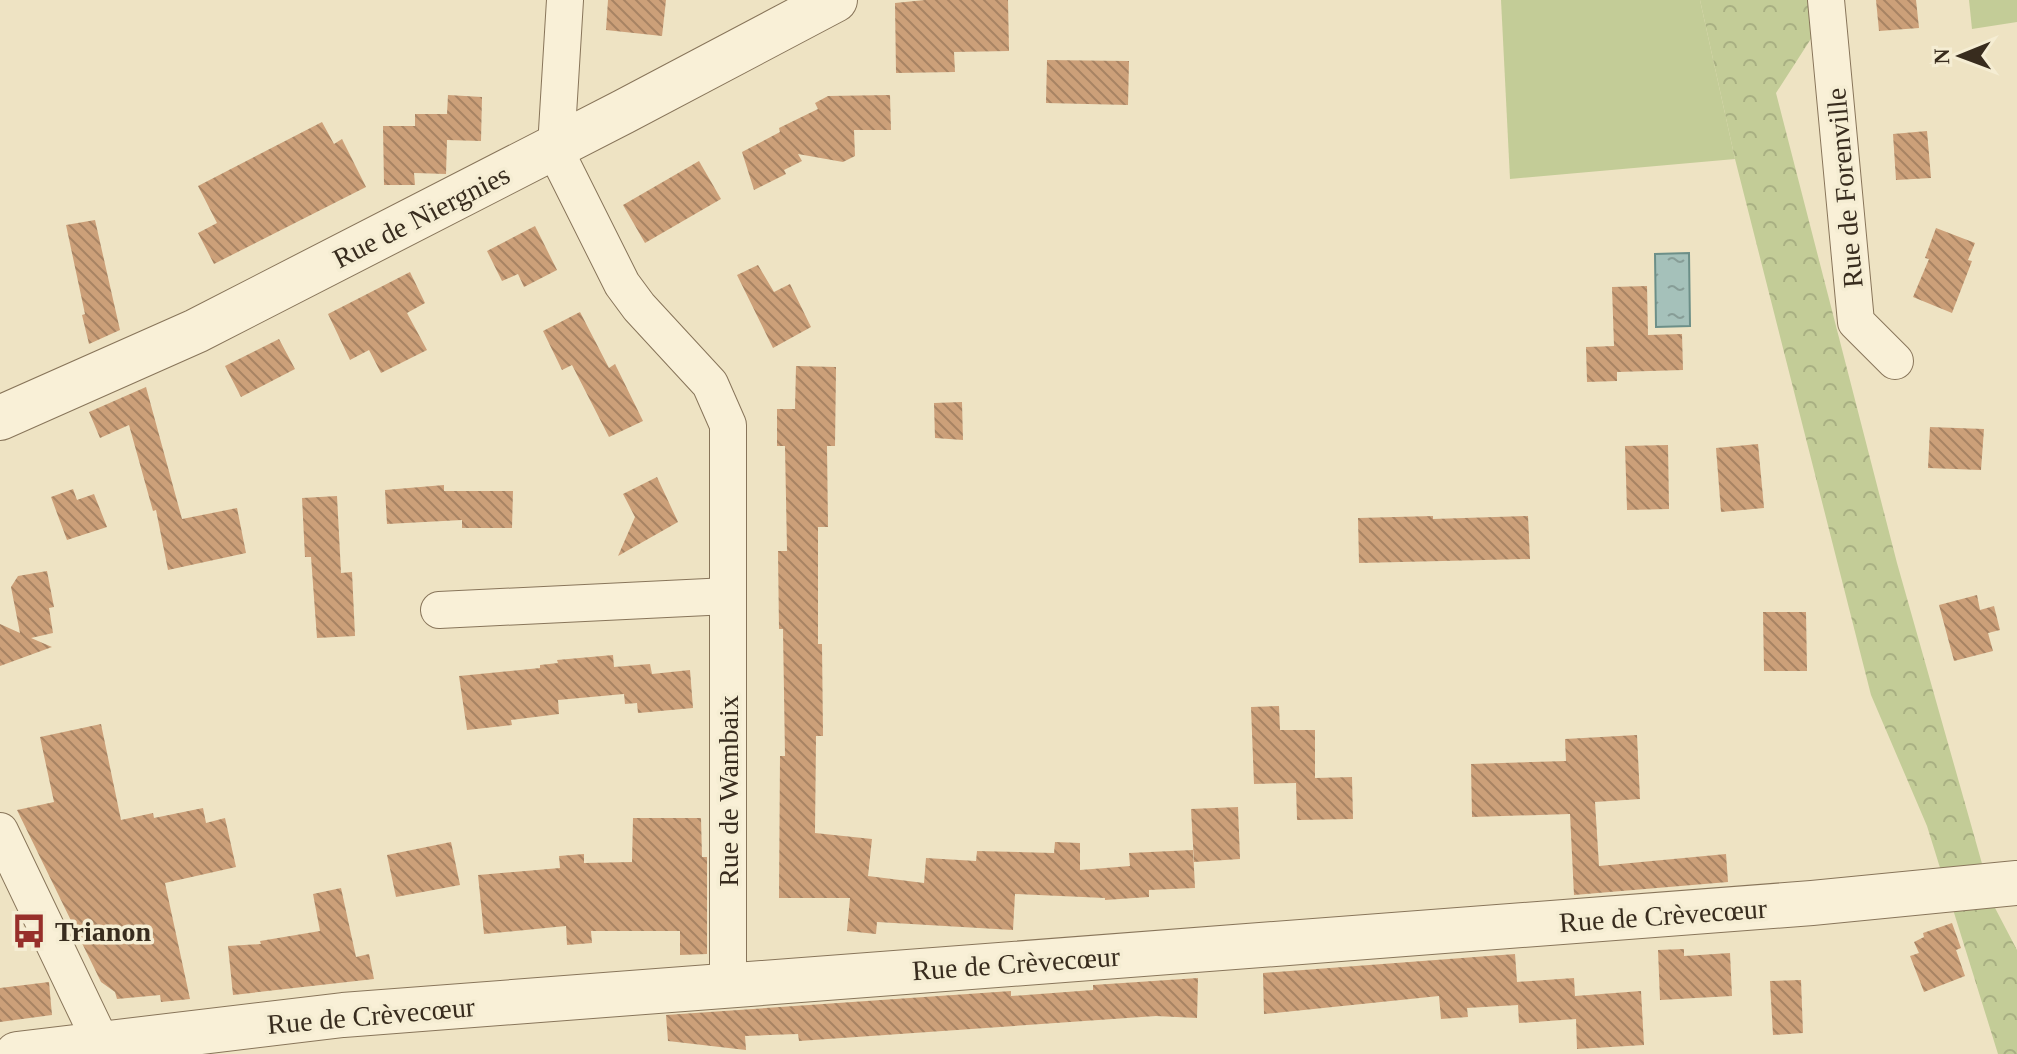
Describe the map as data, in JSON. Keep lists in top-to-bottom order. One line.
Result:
{"streets":{"street":["Rue de Forenville","Rue de Niergnies","Rue de Wambaix","Rue de Crèvecœur"]},"crossings":[["Rue de Niergnies","Rue de Wambaix"],["Rue de Wambaix","Rue de Crèvecœur"]],"places":{"bus stop":["Trianon"]},"north":"left"}
